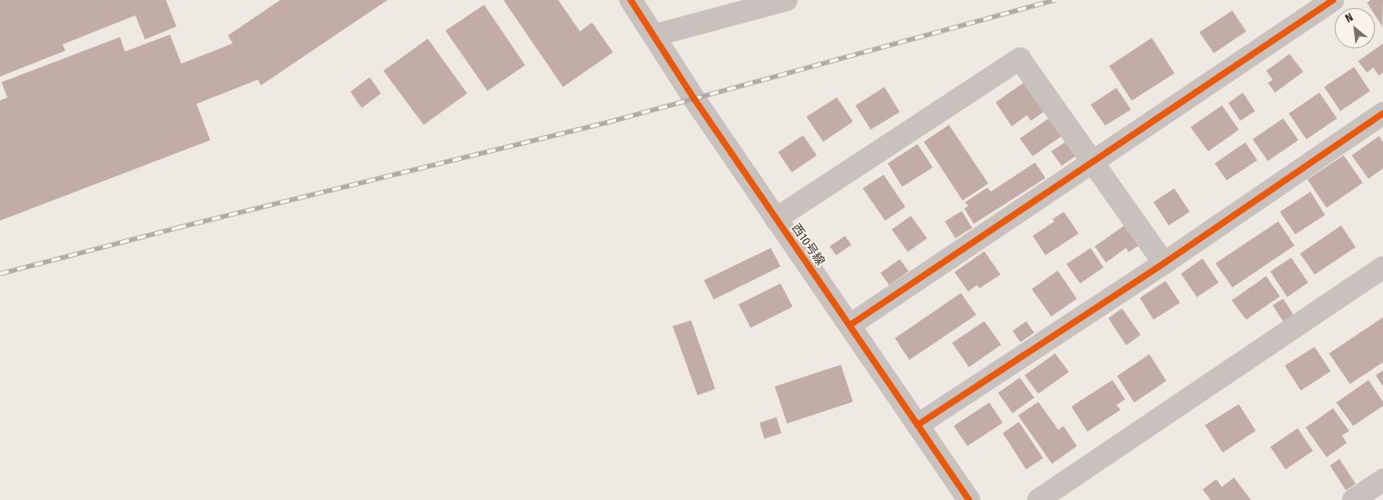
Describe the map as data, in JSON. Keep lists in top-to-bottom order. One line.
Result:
{"streets":{"street":["西10号線"]},"north":"top left"}
